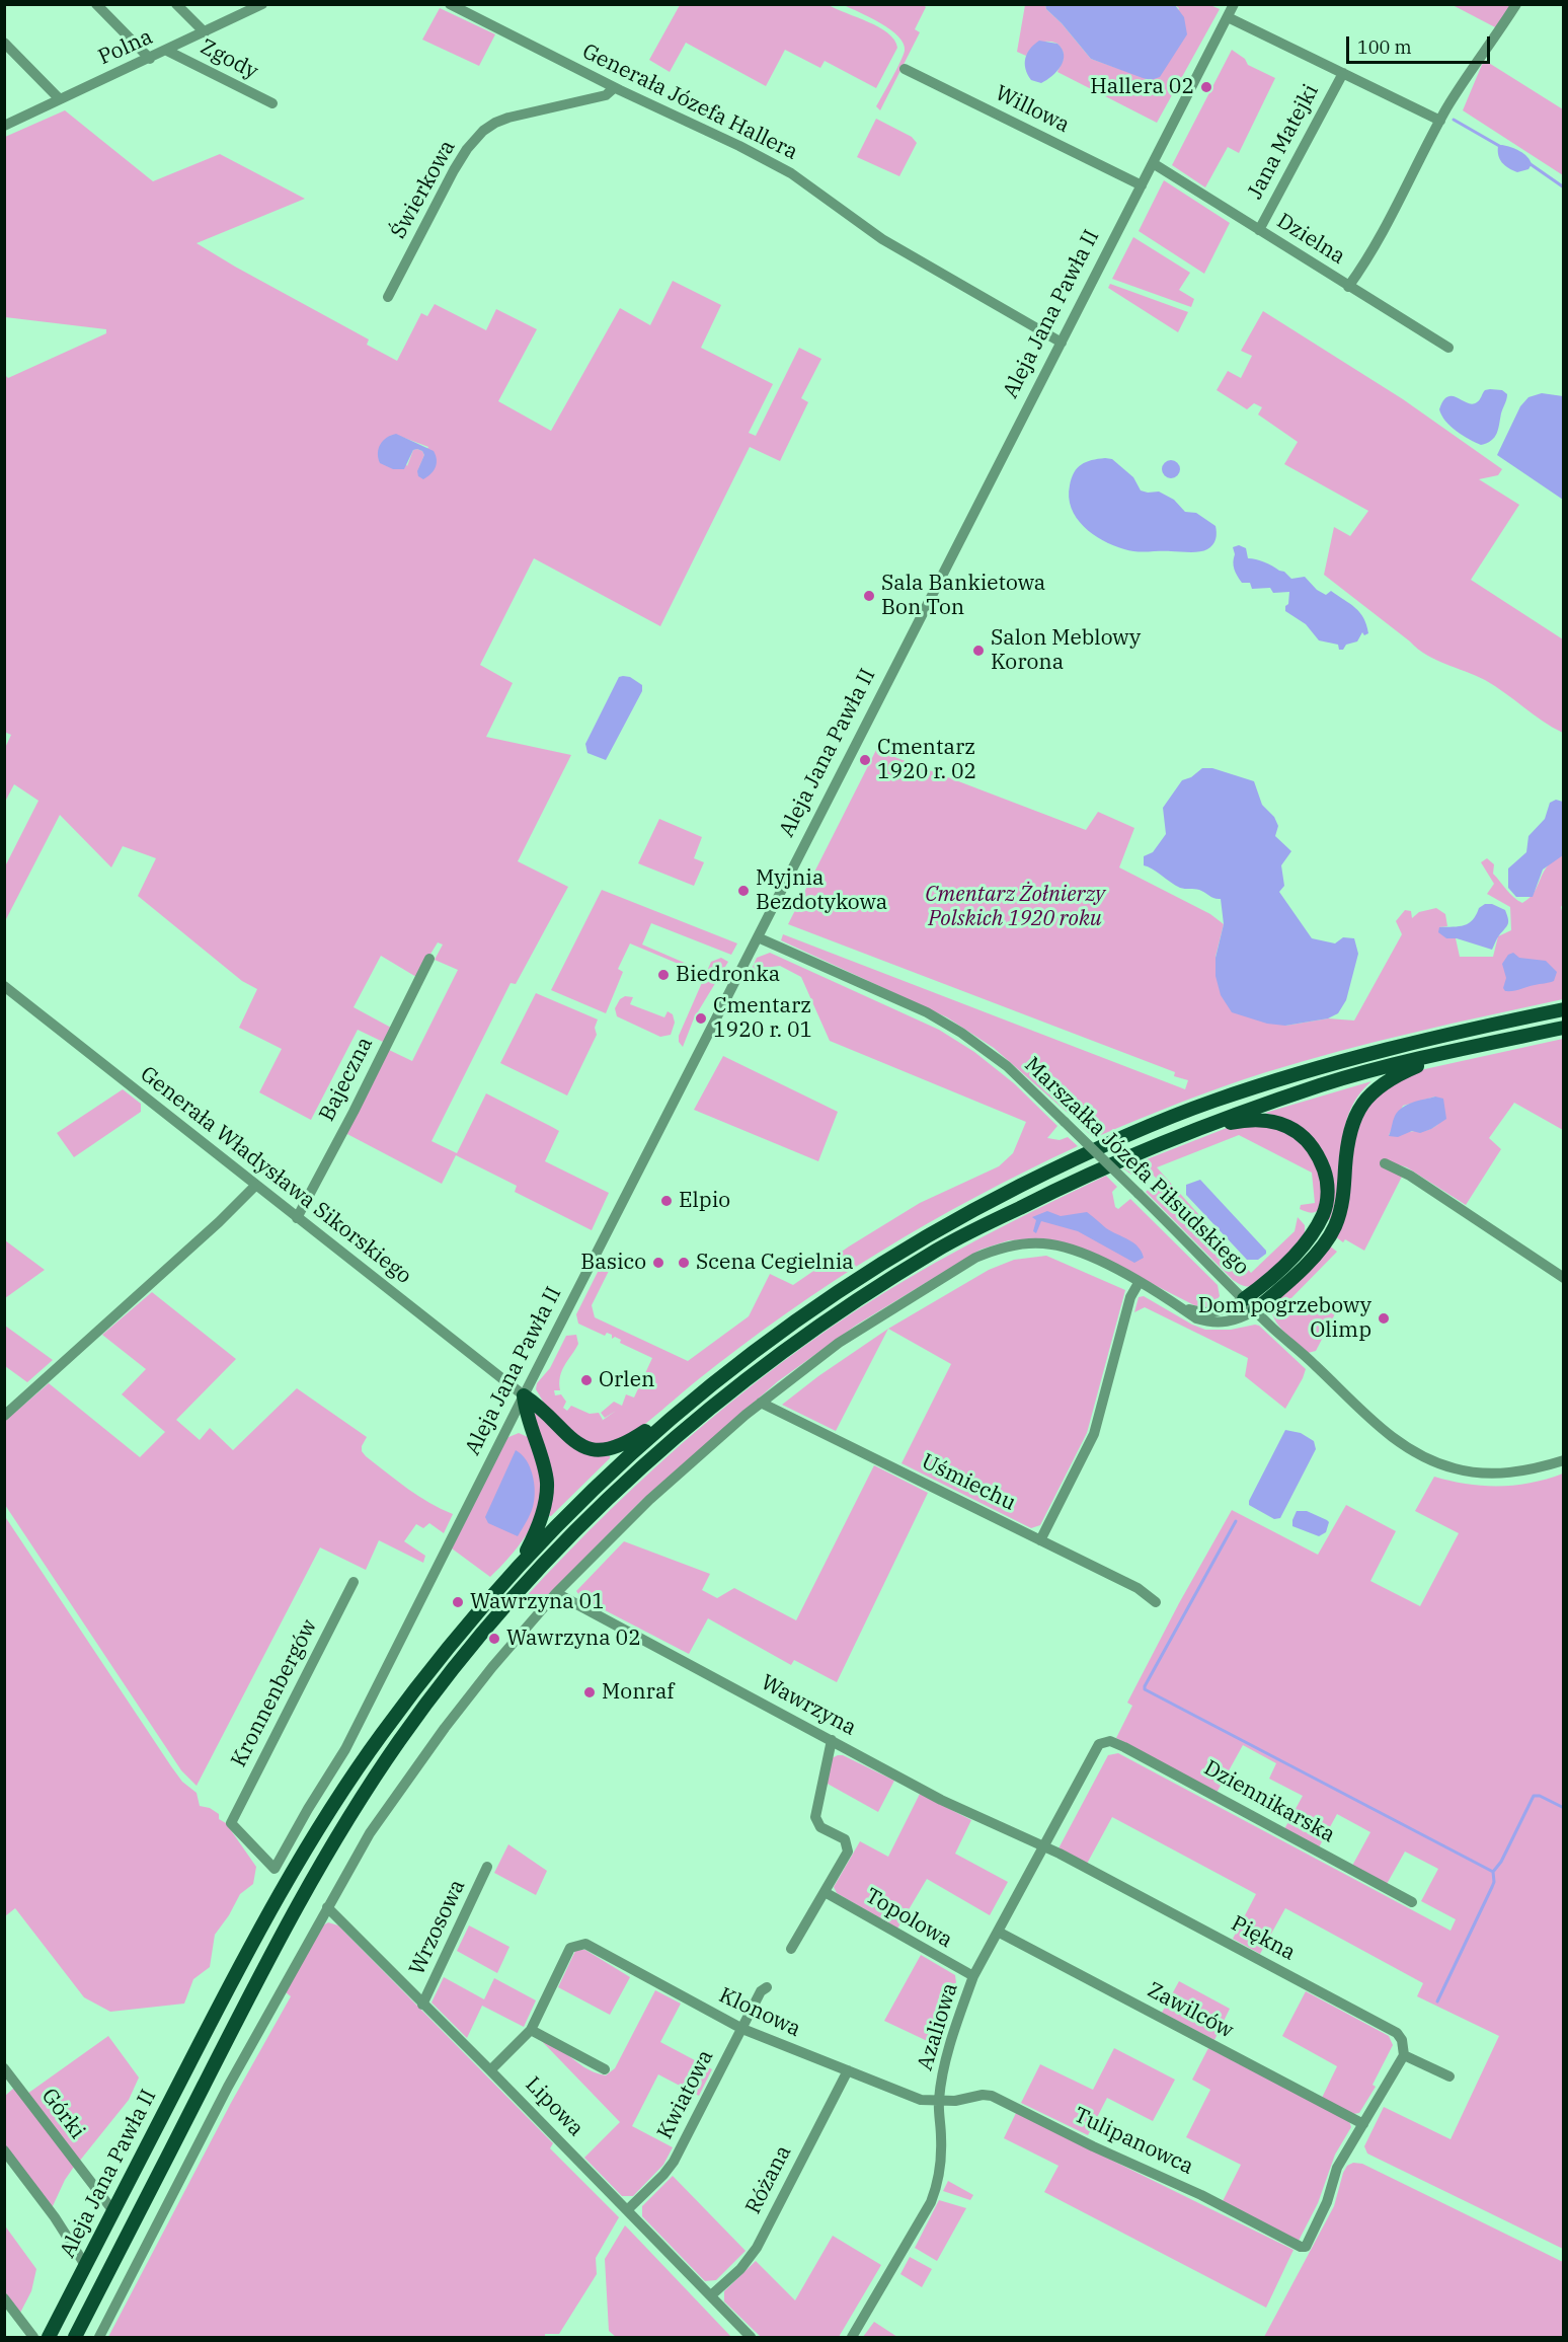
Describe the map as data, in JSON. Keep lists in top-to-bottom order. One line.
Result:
{"streets":{"main road":["Aleja Jana Pawła II"],"street":["Polna","Zgody","Generała Józefa Hallera","Willowa","Jana Matejki","Świerkowa","Dzielna","Bajeczna","Marszałka Józefa Piłsudskiego","Generała Władysława Sikorskiego","Uśmiechu","Kronnenbergów","Wawrzyna","Dziennikarska","Topolowa","Wrzosowa","Piękna","Zawilców","Klonowa","Azaliowa","Kwiatowa","Lipowa","Górki","Tulipanowca","Różana"]},"crossings":[["Polna","Zgody"],["Generała Józefa Hallera","Świerkowa"],["Generała Józefa Hallera","Aleja Jana Pawła II"],["Willowa","Aleja Jana Pawła II"],["Jana Matejki","Dzielna"],["Dzielna","Aleja Jana Pawła II"],["Aleja Jana Pawła II","Marszałka Józefa Piłsudskiego"],["Aleja Jana Pawła II","Generała Władysława Sikorskiego"],["Aleja Jana Pawła II","Kronnenbergów"],["Aleja Jana Pawła II","Górki"],["Bajeczna","Generała Władysława Sikorskiego"],["Wawrzyna","Piękna"],["Wawrzyna","Azaliowa"],["Dziennikarska","Azaliowa"],["Topolowa","Azaliowa"],["Wrzosowa","Lipowa"],["Piękna","Azaliowa"],["Zawilców","Azaliowa"],["Zawilców","Tulipanowca"],["Klonowa","Azaliowa"],["Klonowa","Kwiatowa"],["Klonowa","Tulipanowca"],["Klonowa","Różana"],["Azaliowa","Tulipanowca"],["Kwiatowa","Lipowa"],["Lipowa","Różana"]],"parks":["Cmentarz Żołnierzy Polskich 1920 roku"],"places":["Hallera 02","Sala Bankietowa Bon Ton","Salon Meblowy Korona","Cmentarz 1920 r. 02","Myjnia Bezdotykowa","Biedronka","Cmentarz 1920 r. 01","Elpio","Basico","Scena Cegielnia","Dom pogrzebowy Olimp","Orlen","Wawrzyna 01","Wawrzyna 02","Monraf"],"scale_bar":"100 m"}
